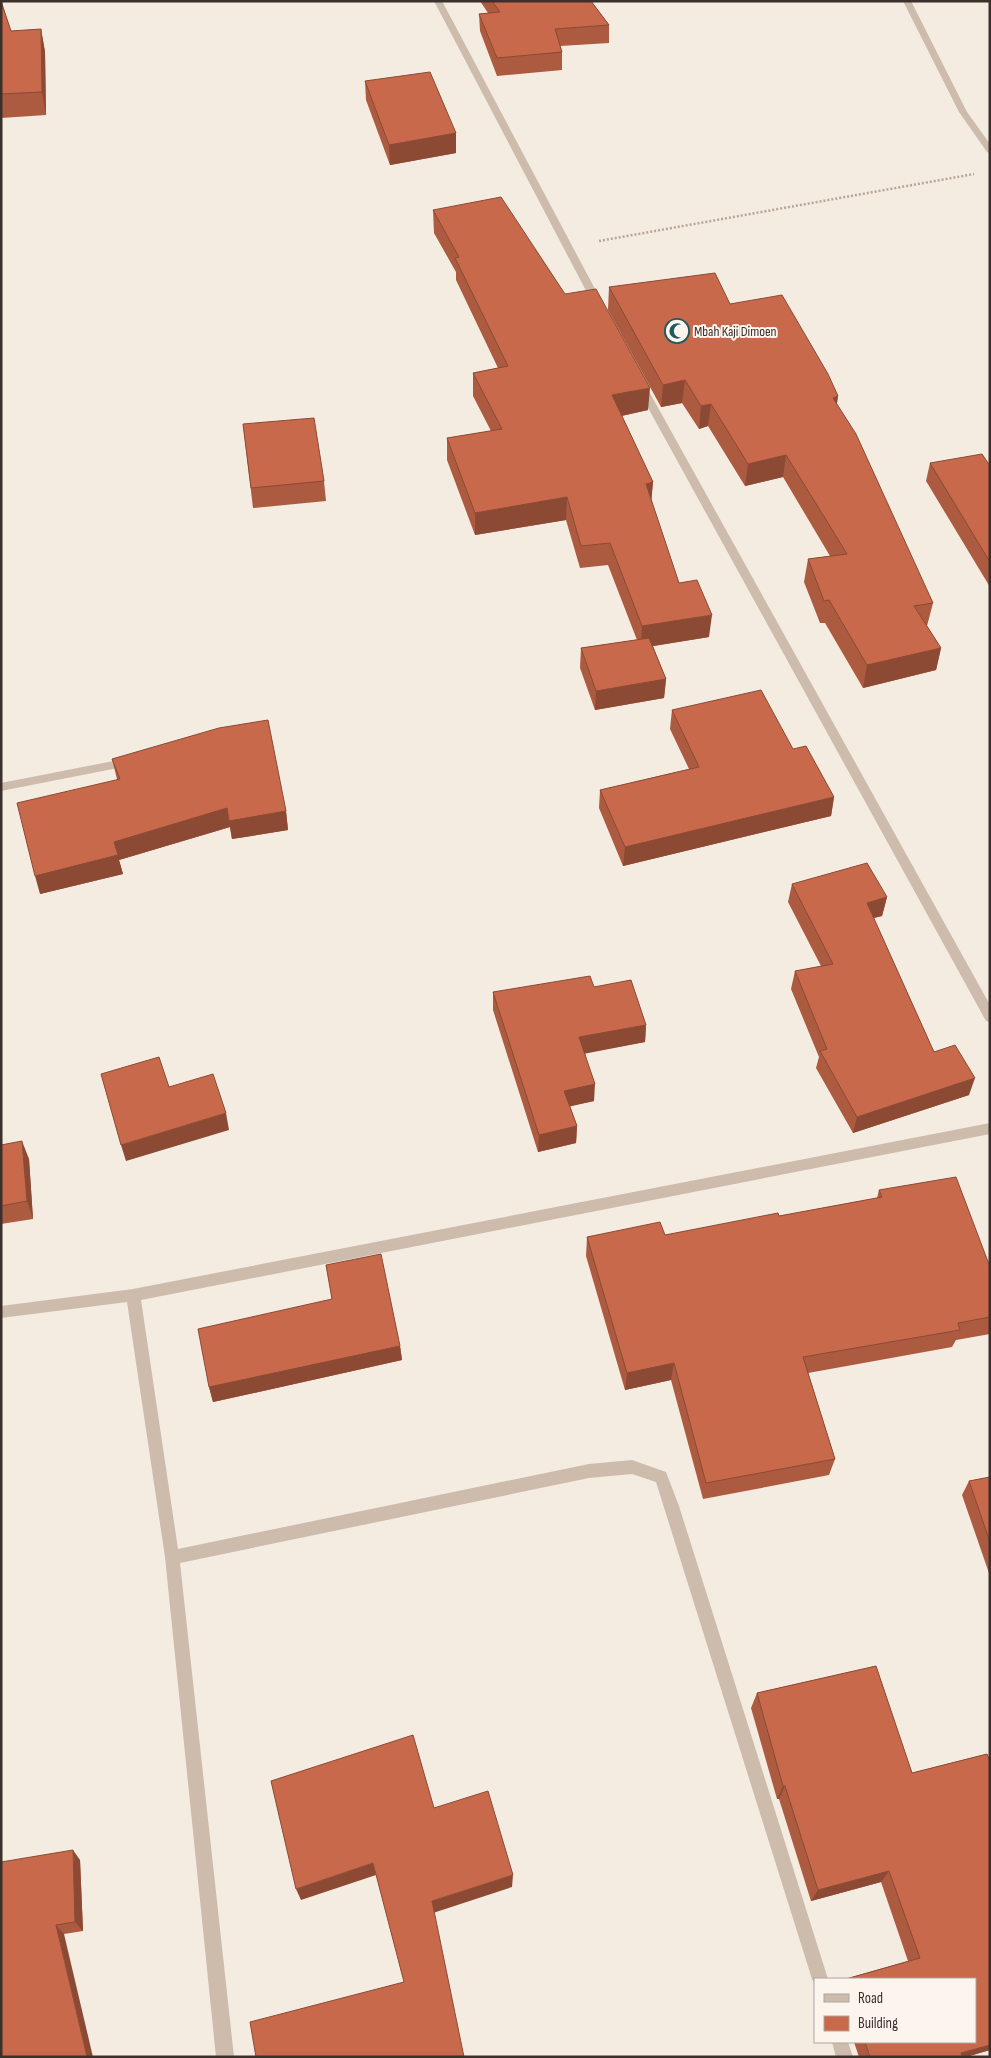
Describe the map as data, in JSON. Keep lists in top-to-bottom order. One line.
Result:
{"places":{"mosque":["Mbah Kaji Dimoen"]},"legend":["Road","Building"]}
